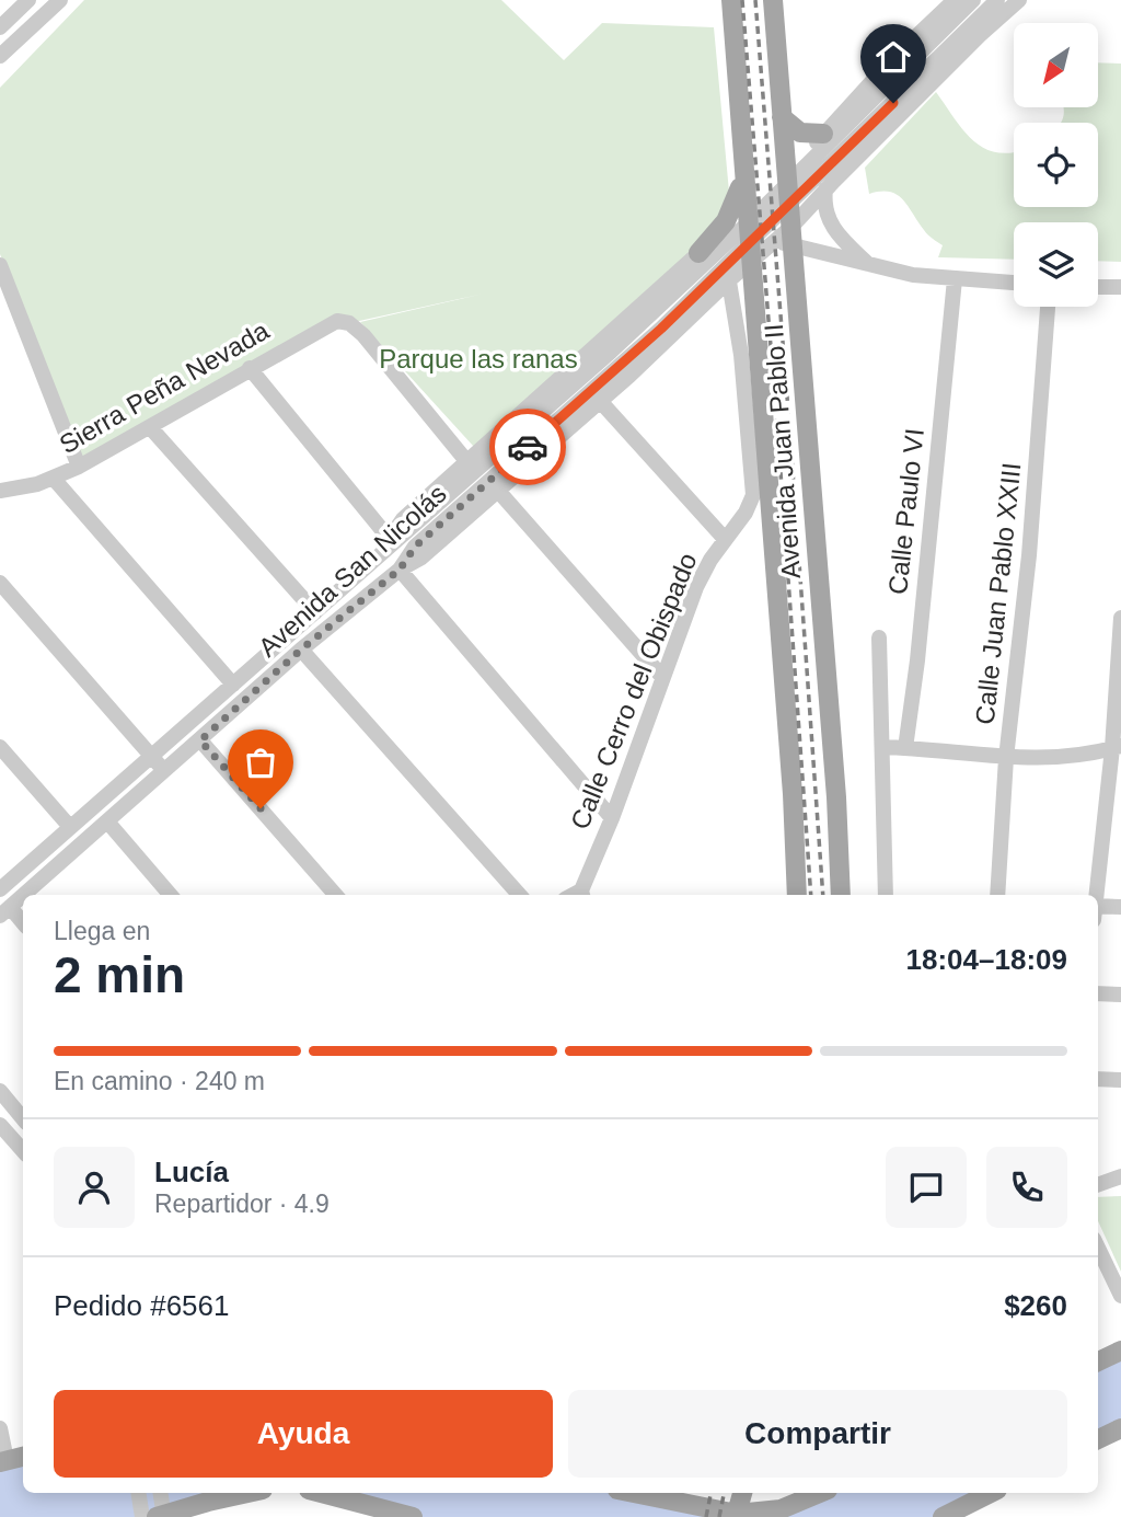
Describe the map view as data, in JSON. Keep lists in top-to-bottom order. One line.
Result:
{"streets":{"main road":["Avenida Juan Pablo II"],"street":["Sierra Peña Nevada","Calle Paulo VI","Avenida San Nicolás","Calle Juan Pablo XXIII","Calle Cerro del Obispado"]},"parks":["Parque las ranas"],"north":"bottom left","page":{"heading":["2 min","Llega en","18:04–18:09"],"panel":["Lucía","Repartidor · 4.9","Pedido #6561","$260"],"bar":"En camino · 240 m","buttons":["Ayuda","Compartir"]}}
